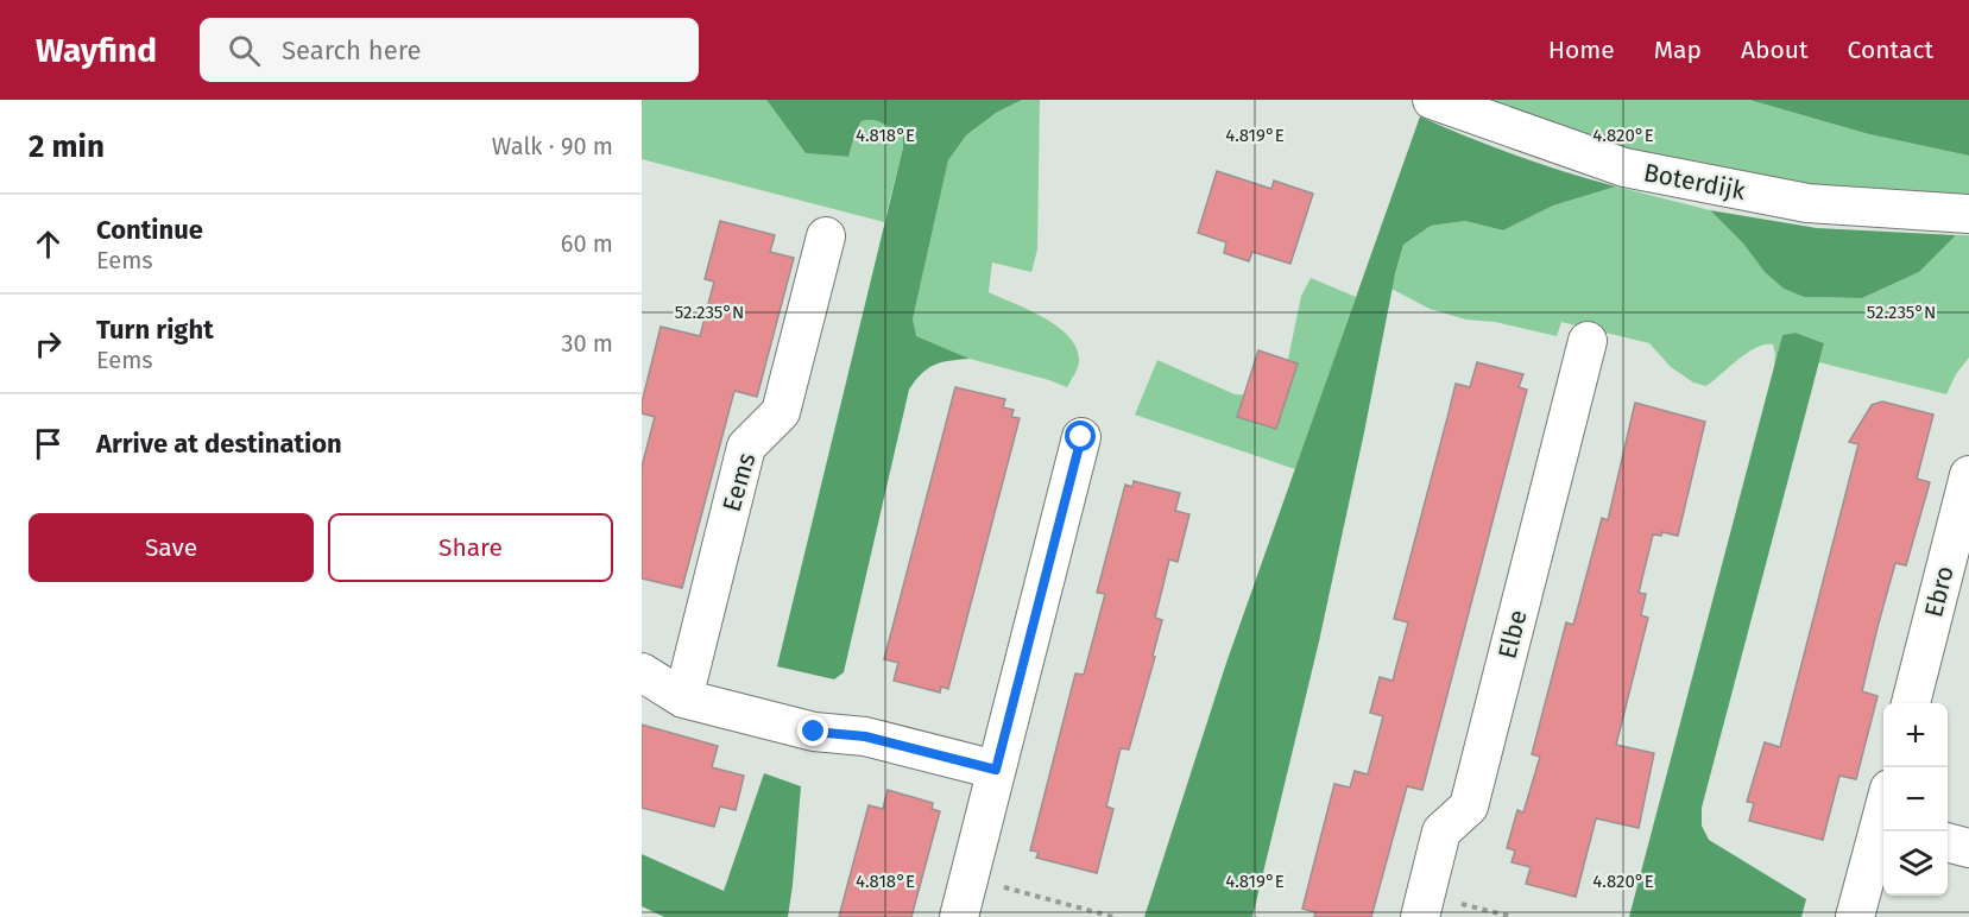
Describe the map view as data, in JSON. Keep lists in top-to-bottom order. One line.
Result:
{"streets":{"street":["Boterdijk","Eems","Ebro","Elbe"]},"page":{"header":"Wayfind","search":"Search here","nav":["Home","Map","About","Contact"],"heading":["2 min","Walk · 90 m"],"list":[["Continue","Eems","60 m"],["Turn right","Eems","30 m"],"Arrive at destination"],"buttons":["Save","Share"],"map_buttons":["+","−"]},"coordinates":["4.818°E","4.819°E","4.820°E","52.235°N"]}
